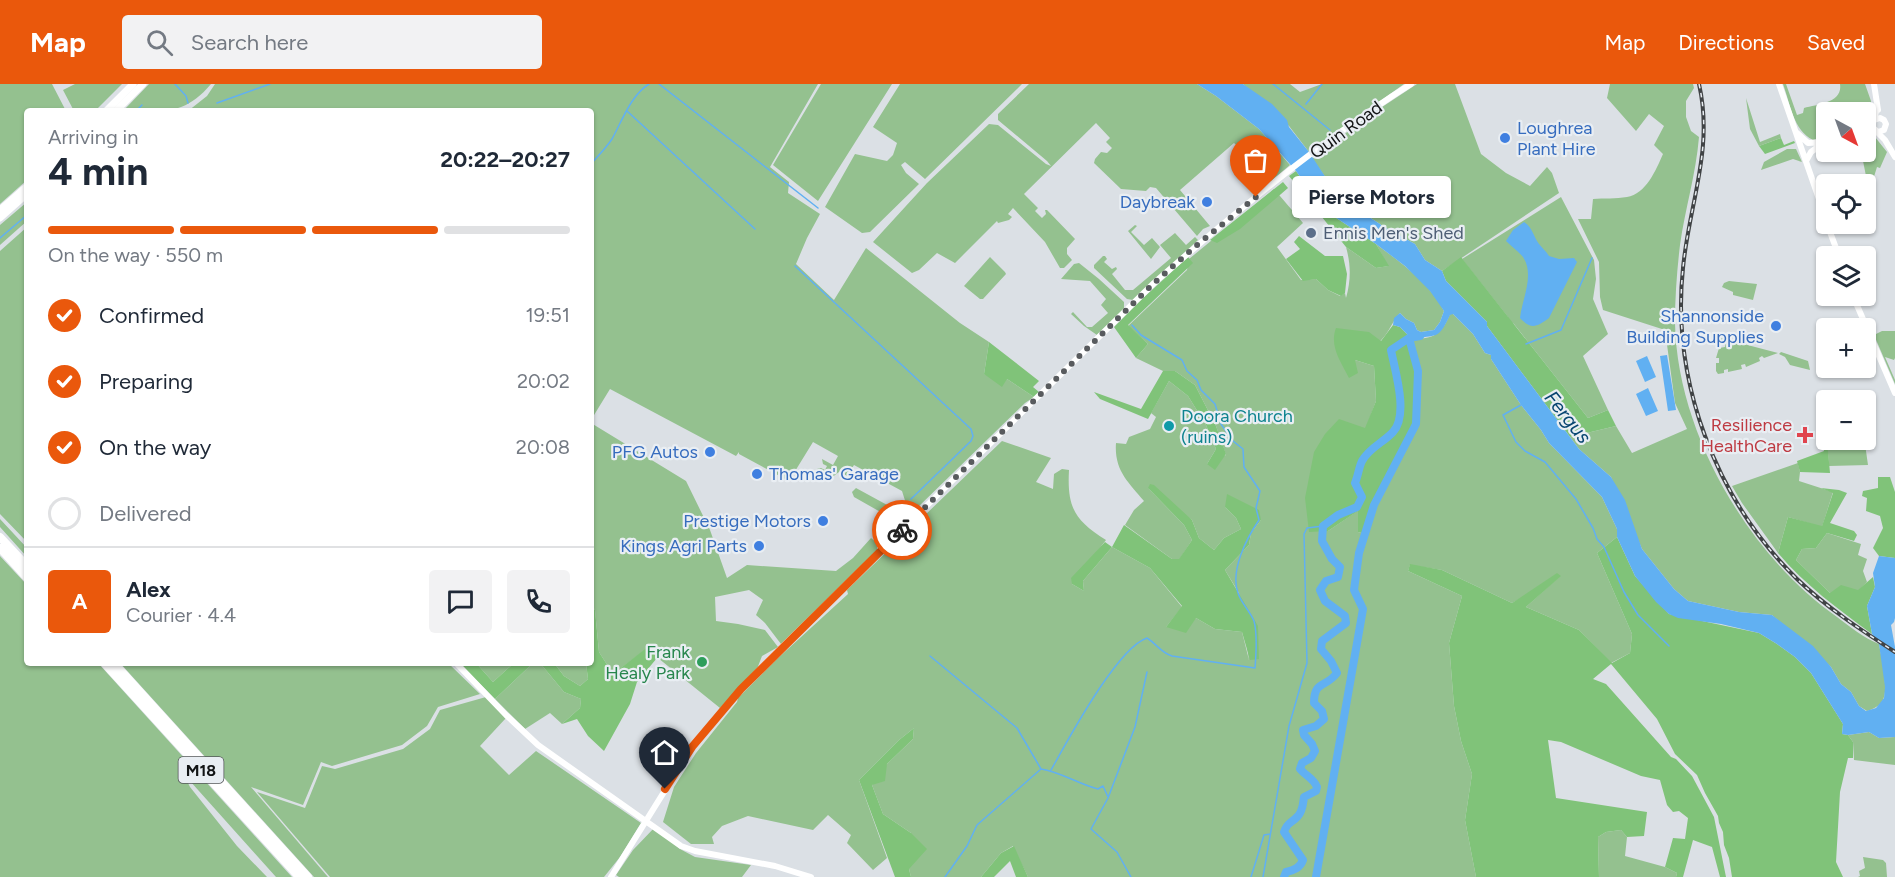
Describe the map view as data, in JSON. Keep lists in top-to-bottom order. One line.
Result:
{"streets":{"highway":["M18"],"main road":["Quin Road"]},"water":["Fergus"],"places":{"other":["Loughrea Plant Hire","Pierse Motors","Daybreak","Ennis Men's Shed","Shannonside Building Supplies","Doora Church (ruins)","PFG Autos","Thomas' Garage","Prestige Motors","Kings Agri Parts","Frank Healy Park"],"health":["Resilience HealthCare"]},"north":"bottom right","page":{"header":"Map","search":"Search here","nav":["Map","Directions","Saved"],"map_buttons":["+","−"],"heading":["4 min","Arriving in","20:22–20:27"],"panel":["Alex","Courier · 4.4"],"bubble":"Pierse Motors","bar":"On the way · 550 m","list":[["Confirmed","19:51"],["Preparing","20:02"],["On the way","20:08"],"Delivered"],"round":"A"}}
